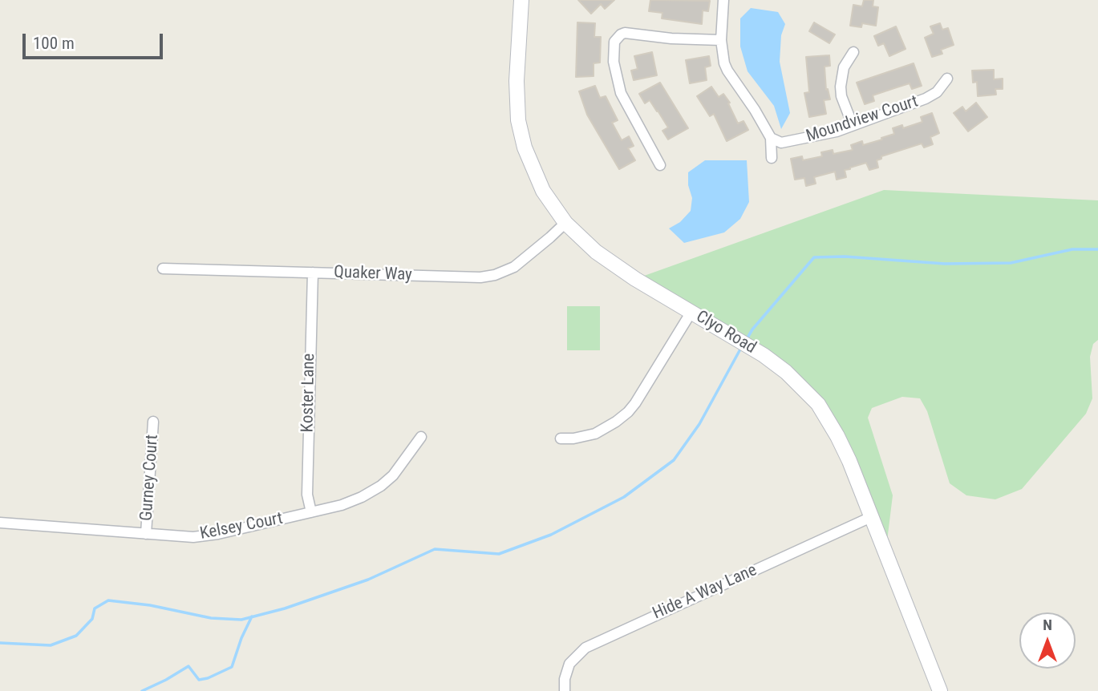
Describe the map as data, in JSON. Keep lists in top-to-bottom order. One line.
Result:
{"streets":{"street":["Moundview Court","Quaker Way","Clyo Road","Koster Lane","Gurney Court","Kelsey Court","Hide A Way Lane"]},"crossings":[["Quaker Way","Clyo Road"],["Quaker Way","Koster Lane"],["Clyo Road","Hide A Way Lane"],["Koster Lane","Kelsey Court"],["Gurney Court","Kelsey Court"]],"scale_bar":"100 m","north":"top"}
